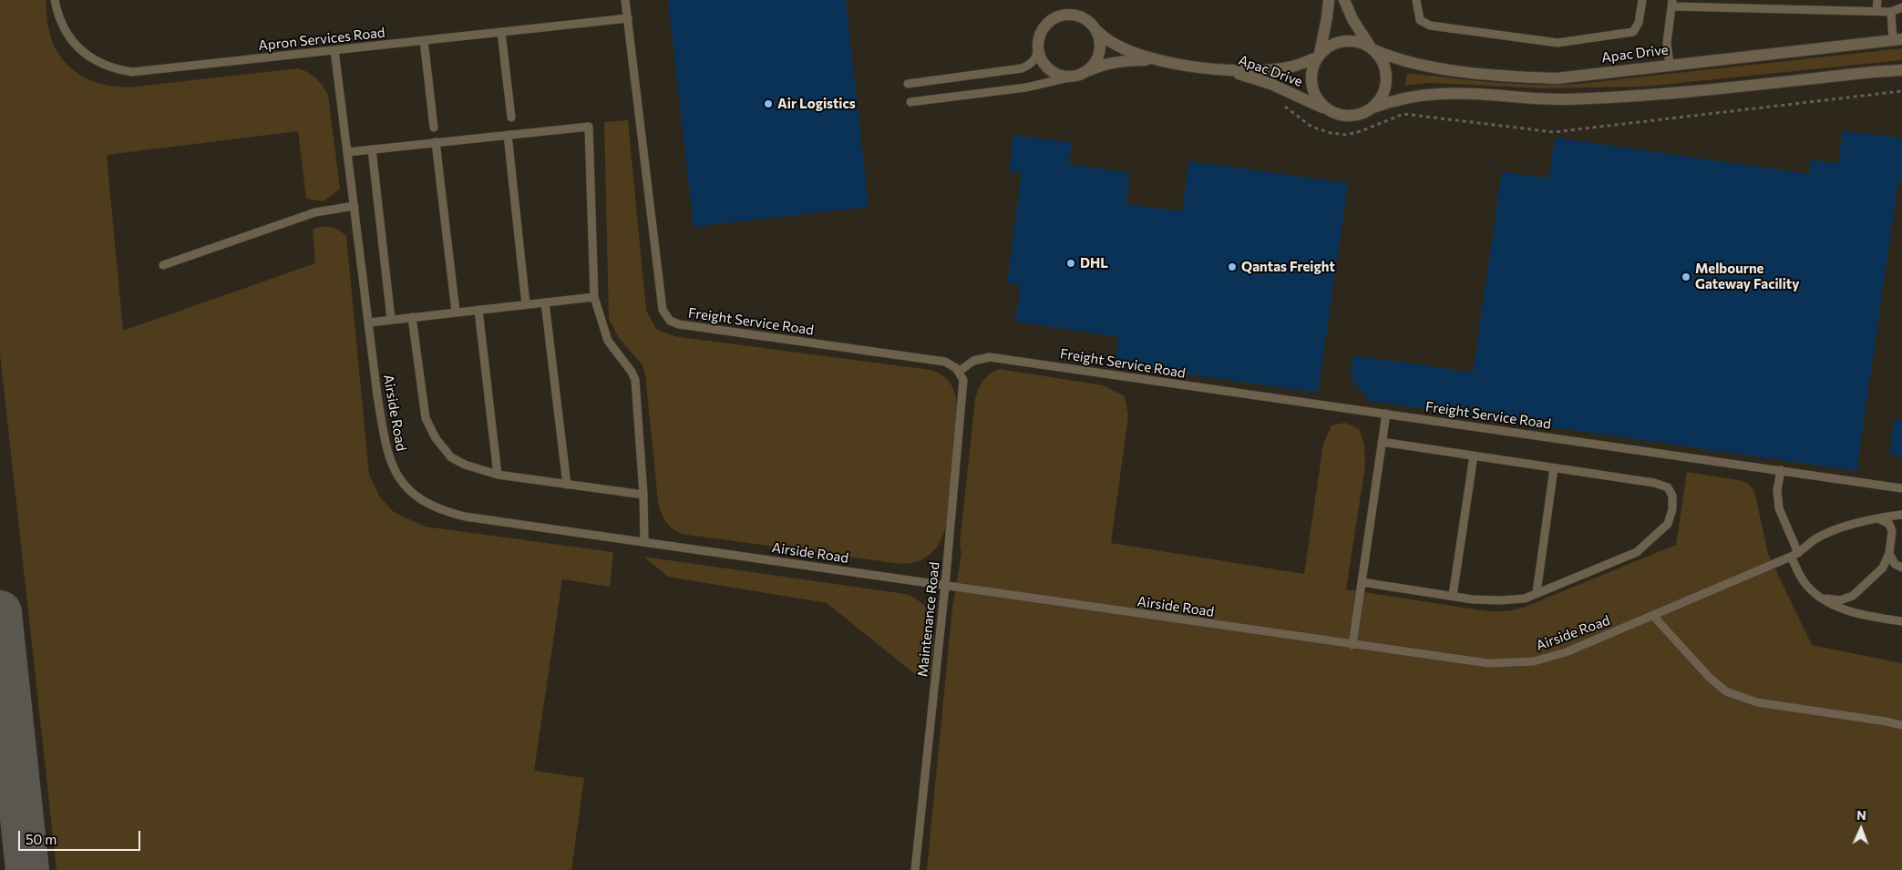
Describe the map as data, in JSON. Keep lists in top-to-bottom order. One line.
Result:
{"streets":{"street":["Apac Drive"],"lane":["Apron Services Road","Freight Service Road","Airside Road","Maintenance Road"]},"crossings":[["Apron Services Road","Freight Service Road"],["Apron Services Road","Airside Road"],["Freight Service Road","Maintenance Road"],["Airside Road","Maintenance Road"]],"places":["Air Logistics","DHL","Qantas Freight","Melbourne Gateway Facility"],"scale_bar":"50 m","north":"top"}
